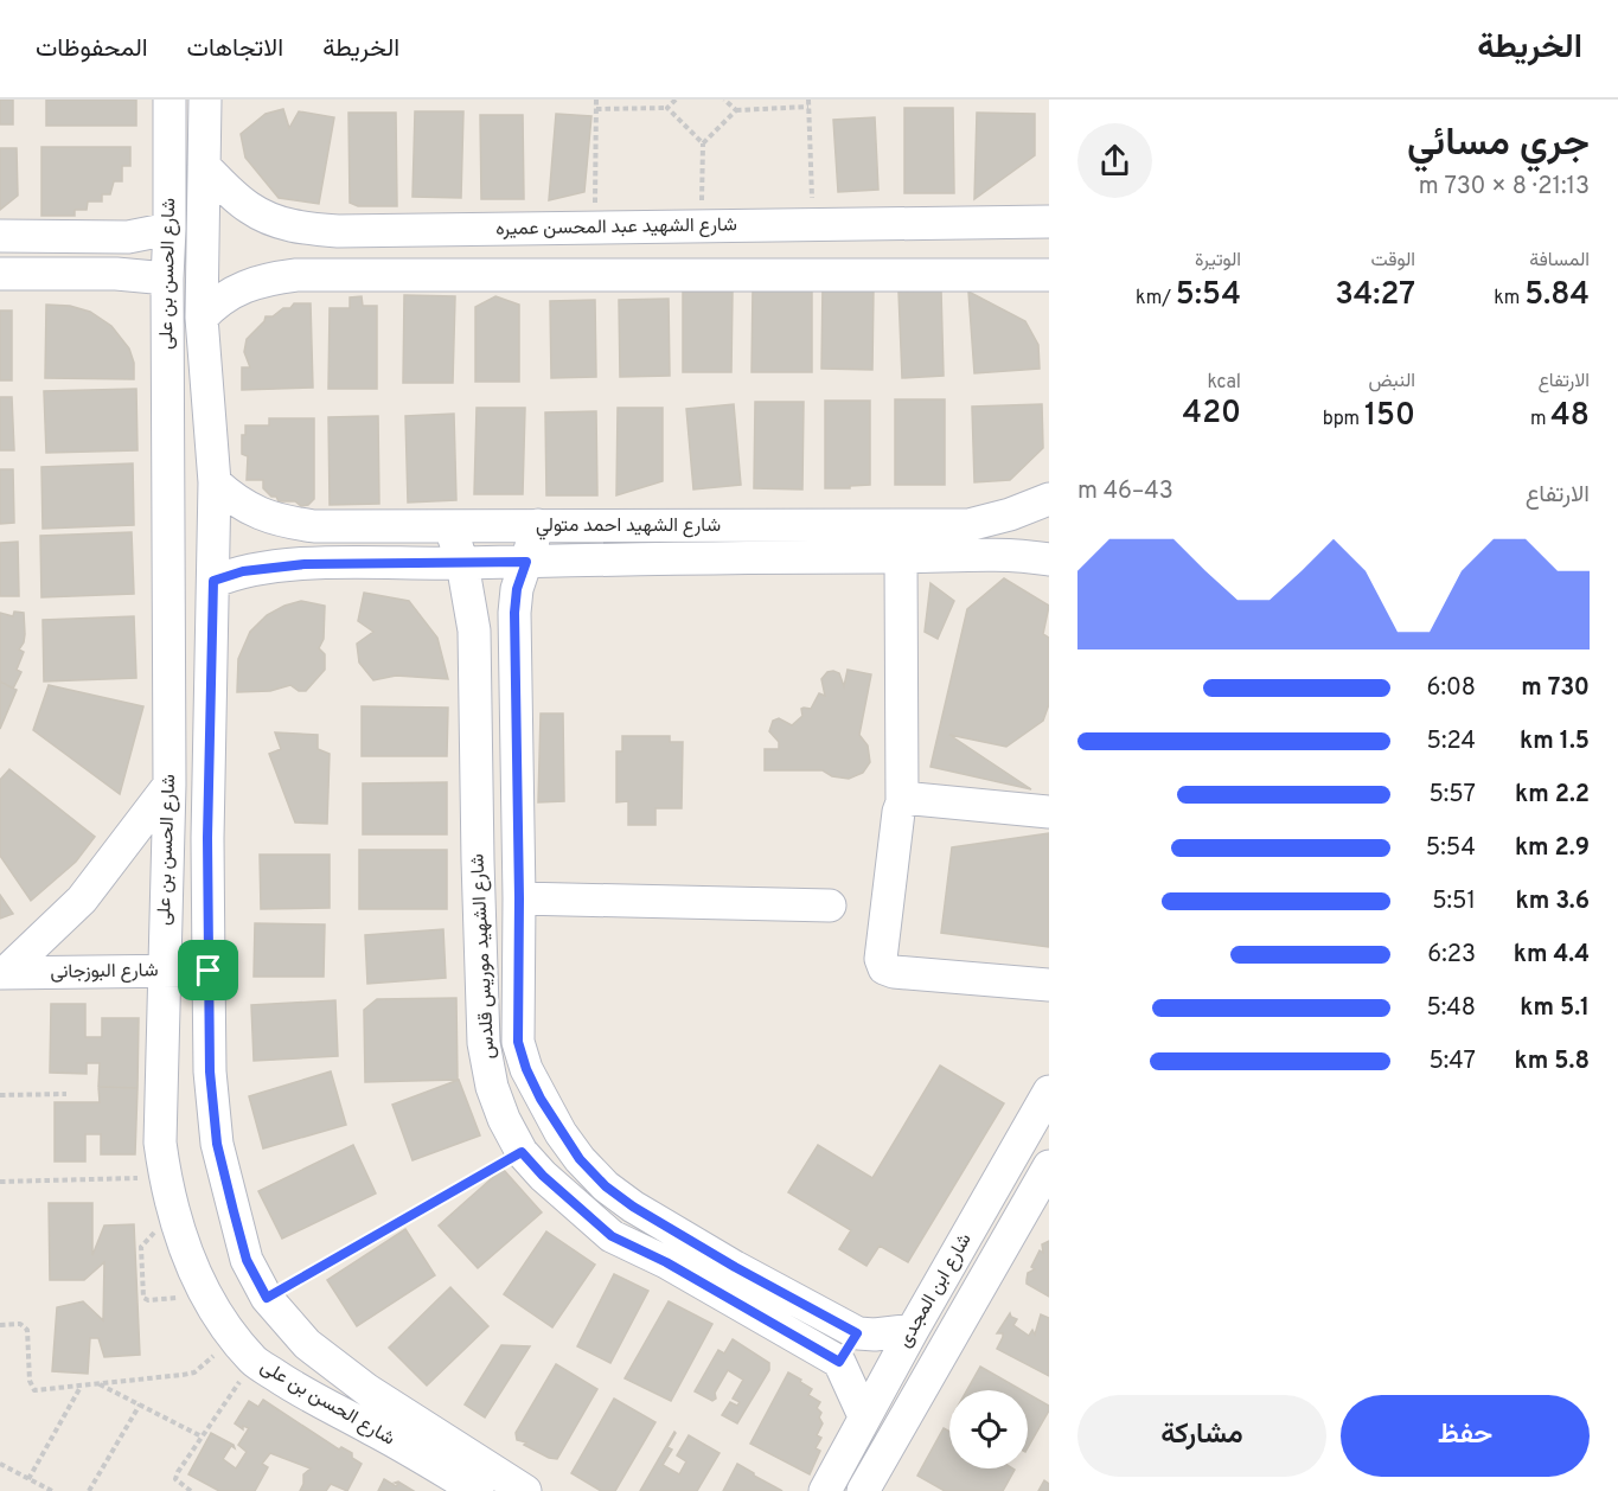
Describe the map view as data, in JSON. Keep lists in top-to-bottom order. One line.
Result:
{"streets":{"street":["شارع الشهيد عبد المحسن عميره","شارع الحسن بن على","شارع الشهيد احمد متولي","شارع الشهيد موريس قلدس","شارع البوزجانى","شارع ابن المجدى"]},"crossings":[["شارع الشهيد عبد المحسن عميره","شارع الحسن بن على"],["شارع الحسن بن على","شارع الشهيد احمد متولي"],["شارع الحسن بن على","شارع البوزجانى"],["شارع الشهيد احمد متولي","شارع الشهيد موريس قلدس"]],"page":{"header":"الخريطة","nav":["الخريطة","الاتجاهات","المحفوظات"],"heading":["جري مسائي","21:13 · 8 × 730 m"],"stats":[["المسافة","5.84 km"],["الوقت","34:27"],["الوتيرة","5:54 /km"],["الارتفاع","48 m"],["النبض","150 bpm"],["kcal","420"]],"chart":["الارتفاع","43–46 m"],"list":[{"name":"730 m","note":"6:08"},{"name":"1.5 km","note":"5:24"},{"name":"2.2 km","note":"5:57"},{"name":"2.9 km","note":"5:54"},{"name":"3.6 km","note":"5:51"},{"name":"4.4 km","note":"6:23"},{"name":"5.1 km","note":"5:48"},{"name":"5.8 km","note":"5:47"}],"buttons":["حفظ","مشاركة"]}}
